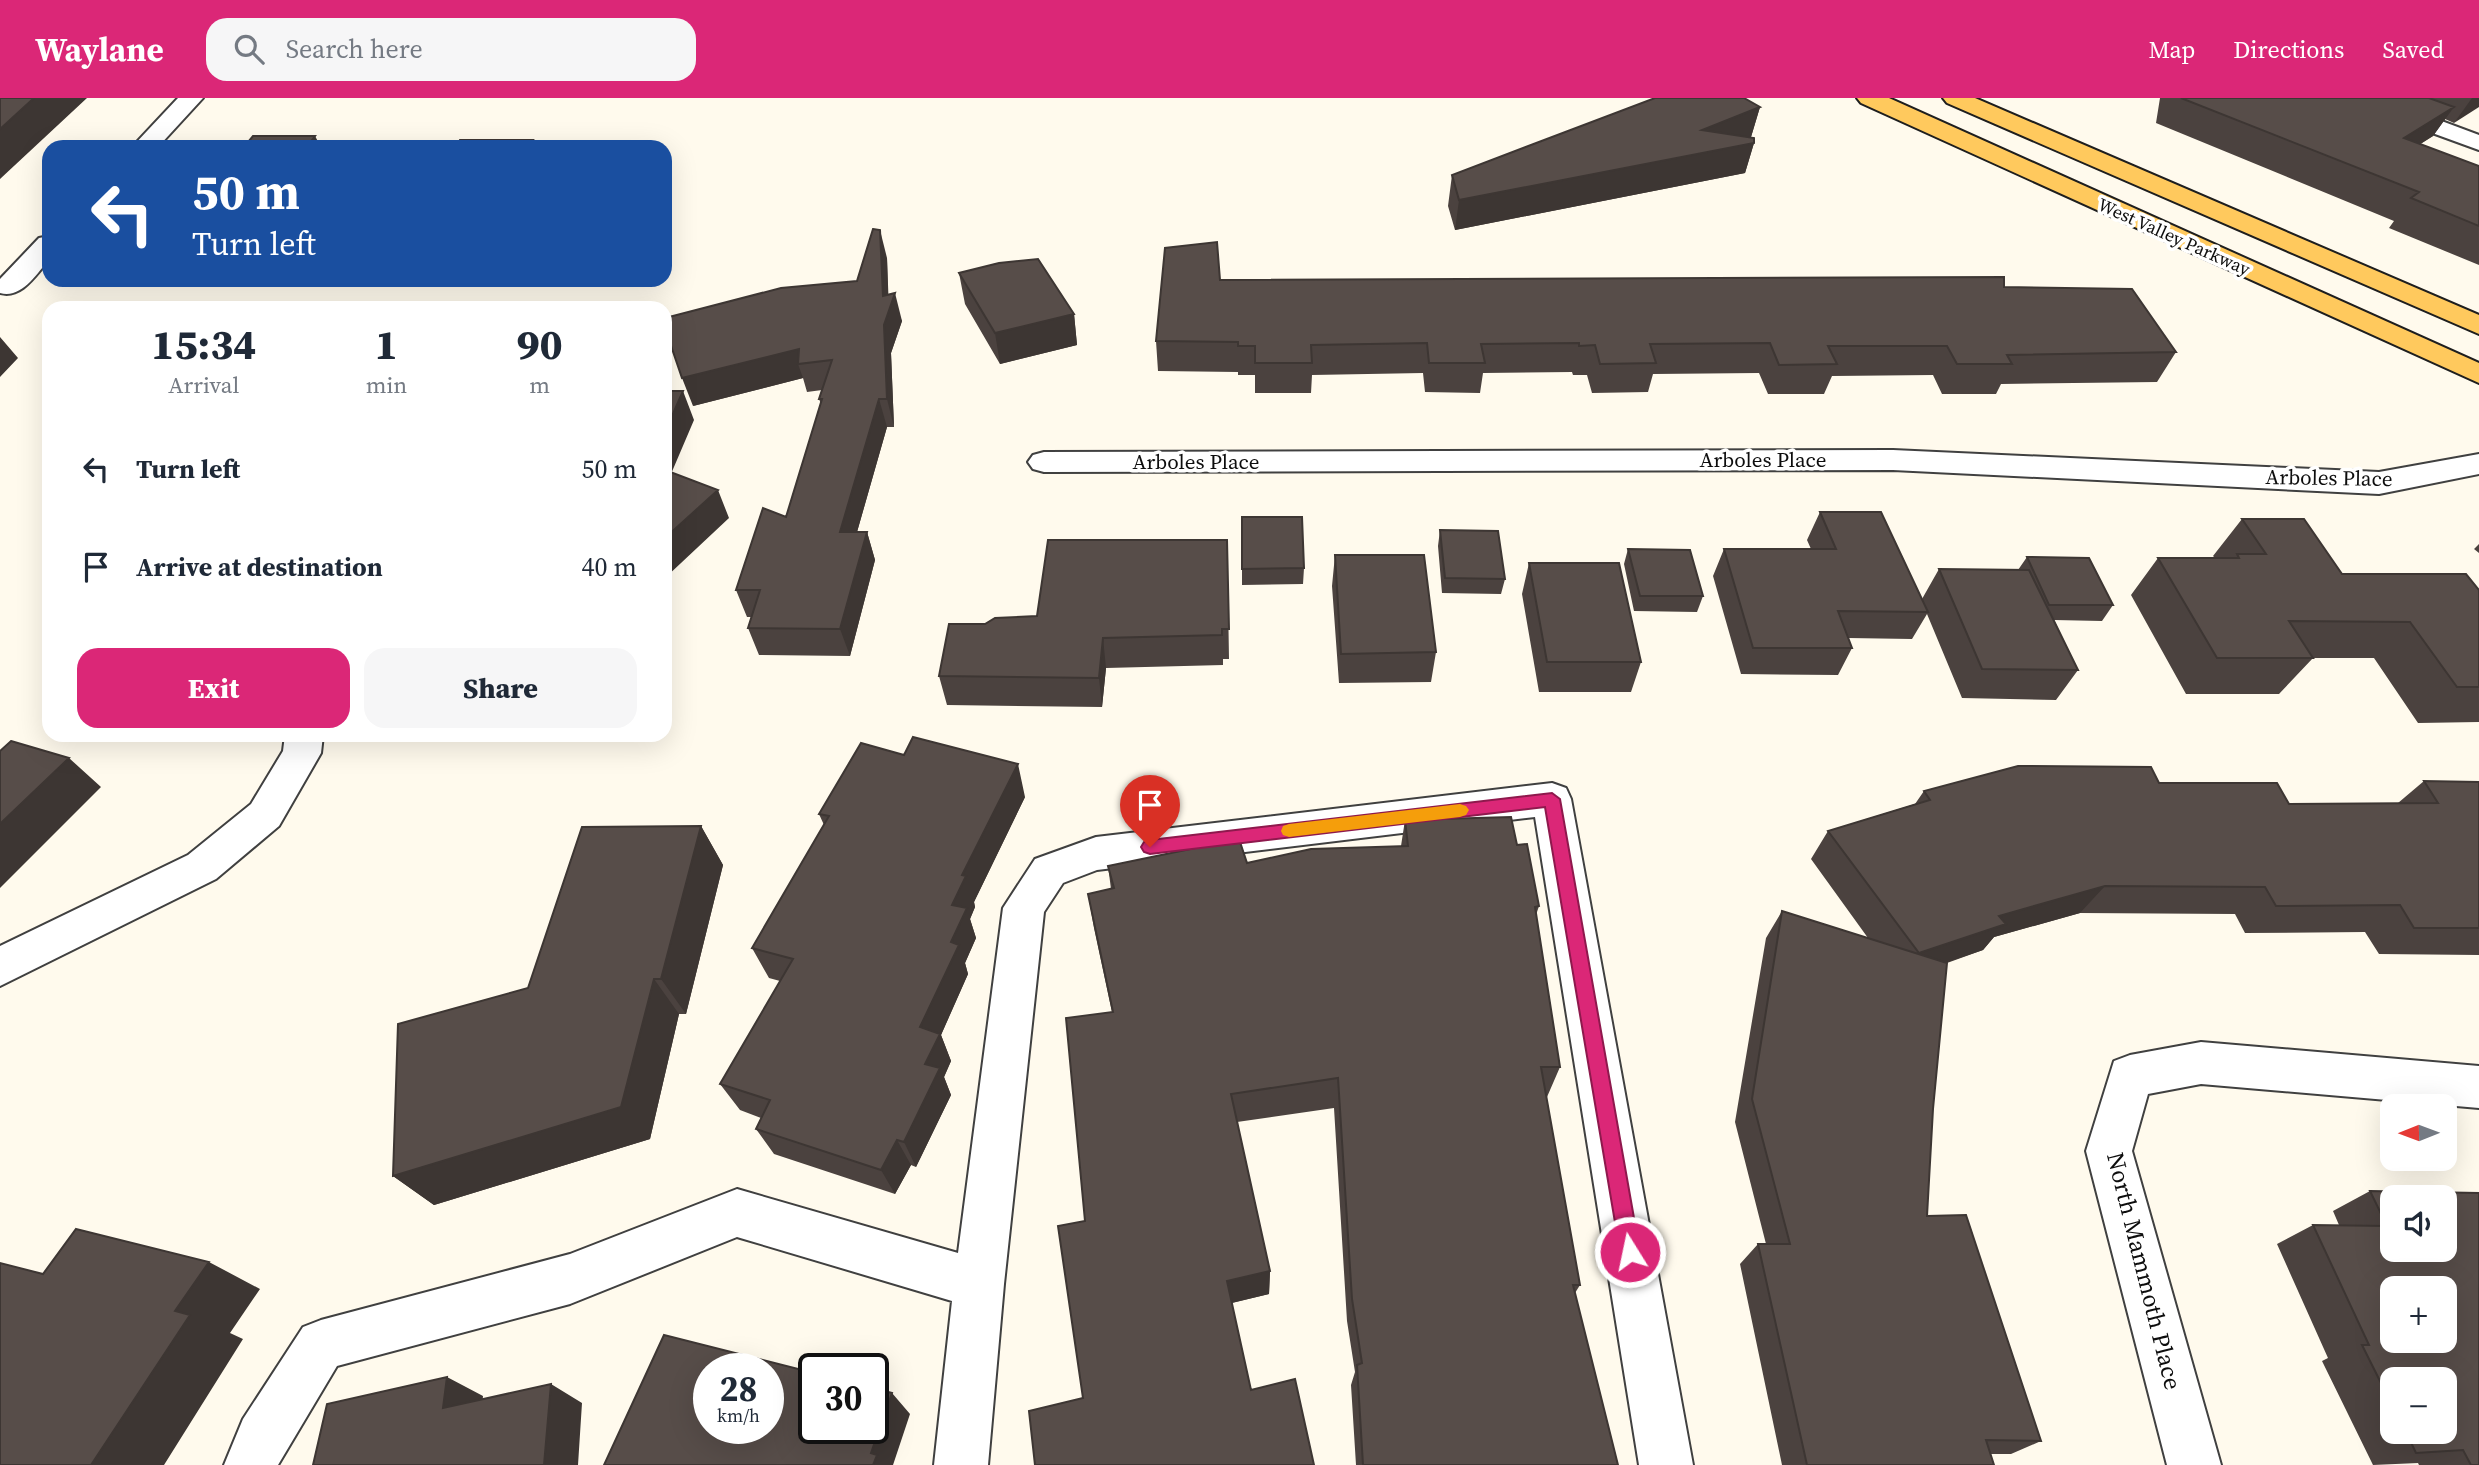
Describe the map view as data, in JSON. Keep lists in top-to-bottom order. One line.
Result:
{"streets":{"main road":["West Valley Parkway"],"street":["Arboles Place","North Mammoth Place"]},"north":"left","page":{"header":"Waylane","search":"Search here","nav":["Map","Directions","Saved"],"turn":["50 m","Turn left"],"eta":["15:34","Arrival","1","min","90","m"],"list":[{"name":"Turn left","value":"50 m"},{"name":"Arrive at destination","value":"40 m"}],"buttons":["Exit","Share"],"map_buttons":["+","−"],"speed":"28 km/h","limit":"30"}}
